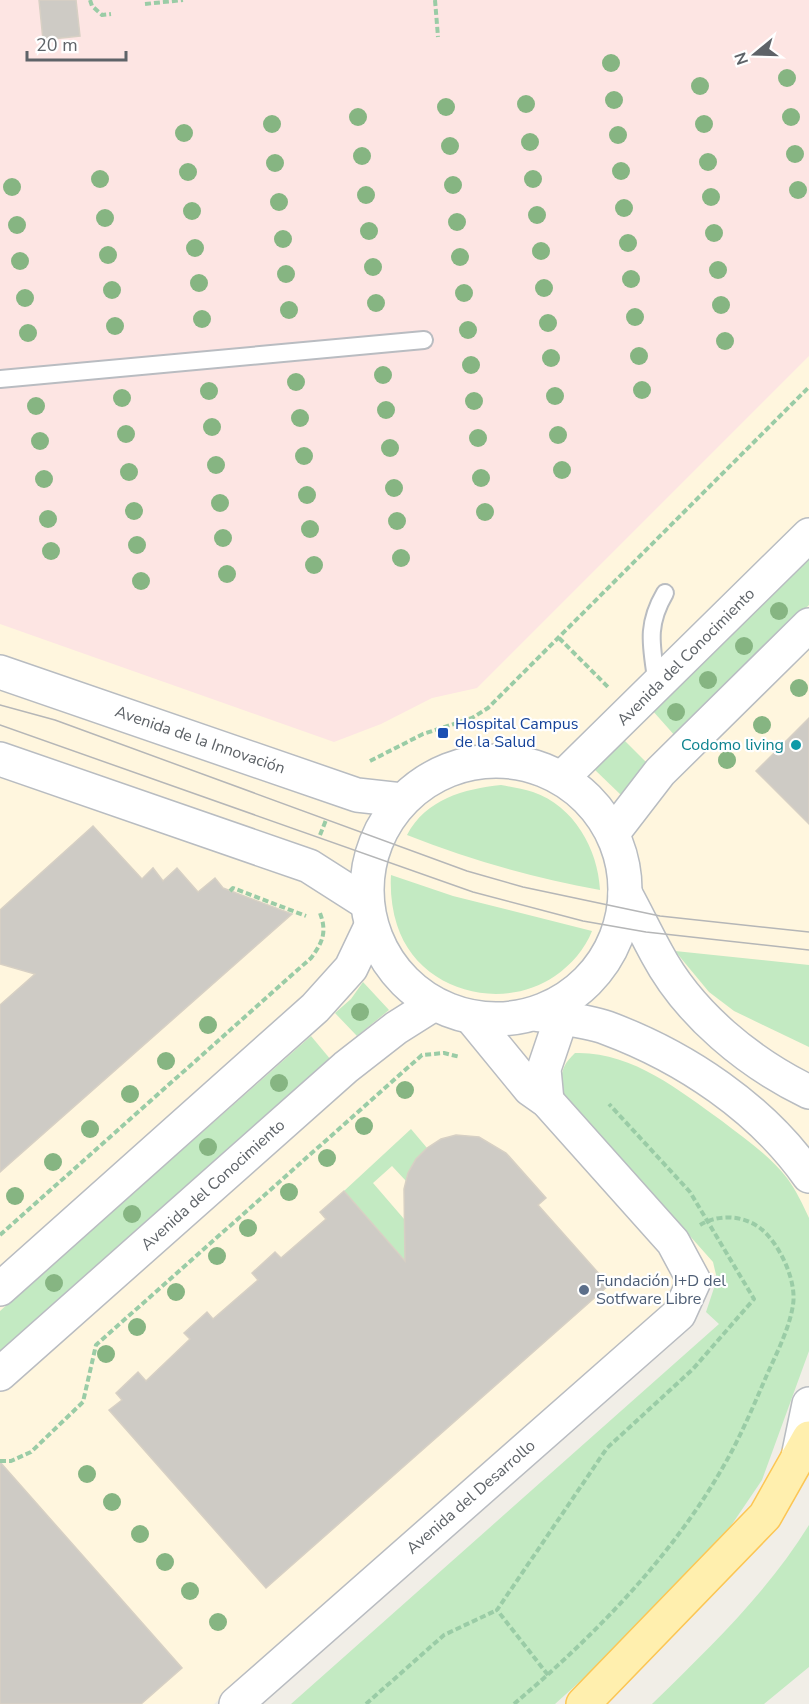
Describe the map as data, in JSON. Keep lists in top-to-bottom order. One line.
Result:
{"streets":{"main road":["Avenida del Conocimiento","Avenida de la Innovación","Avenida del Desarrollo"]},"places":{"transit":["Hospital Campus de la Salud"],"other":["Codomo living","Fundación I+D del Sotfware Libre"]},"scale_bar":"20 m","north":"left"}
